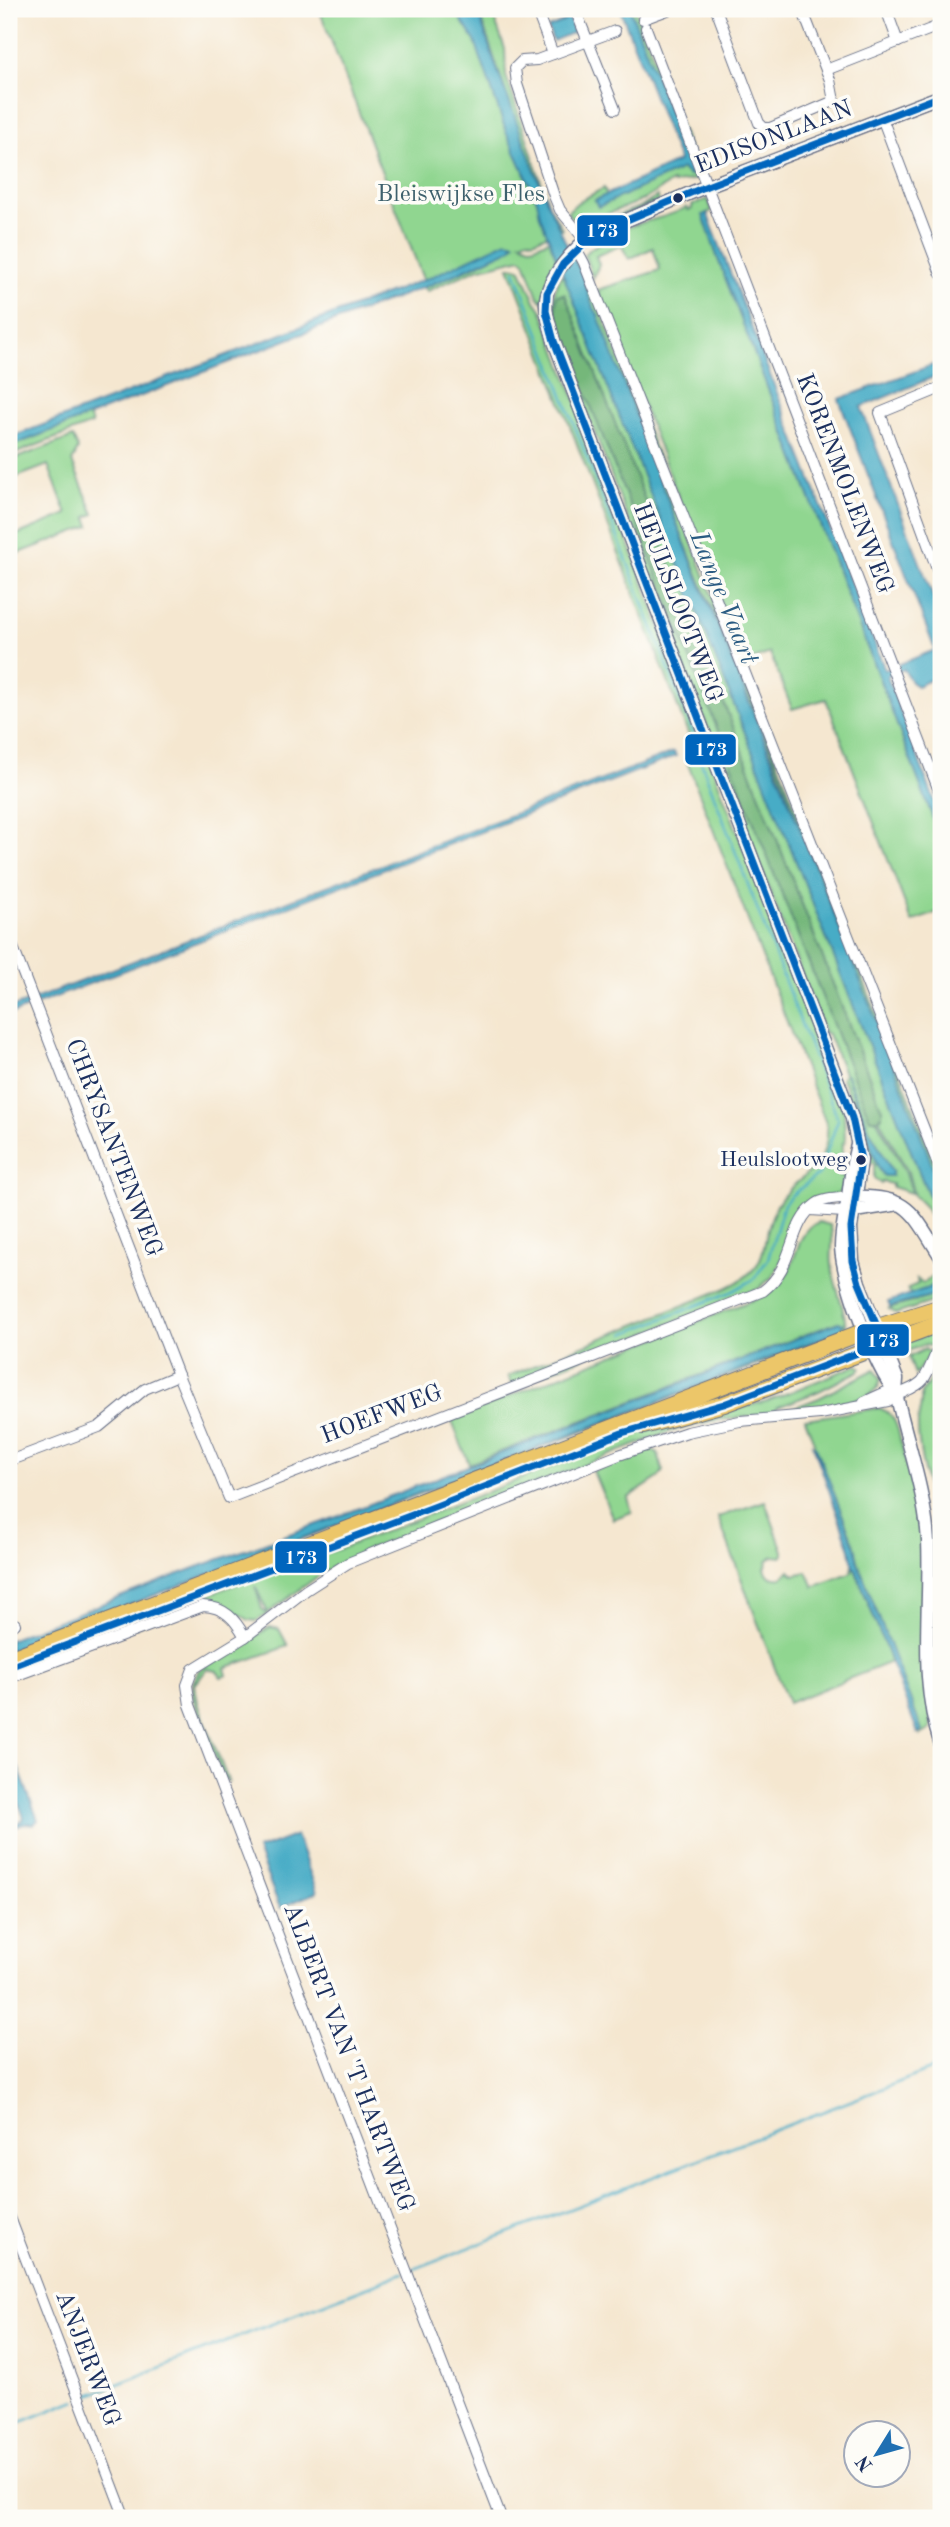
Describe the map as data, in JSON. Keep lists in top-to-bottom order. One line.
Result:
{"streets":{"street":["EDISONLAAN","KORENMOLENWEG","HEULSLOOTWEG","CHRYSANTENWEG","HOEFWEG","ALBERT VAN 'T HARTWEG","ANJERWEG"]},"crossings":[["EDISONLAAN","KORENMOLENWEG"],["EDISONLAAN","HEULSLOOTWEG"],["CHRYSANTENWEG","HOEFWEG"]],"water":["Lange Vaart"],"parks":["Bleiswijkse Fles"],"places":["Heulslootweg"],"lines":["transit line 173"],"north":"bottom left"}
